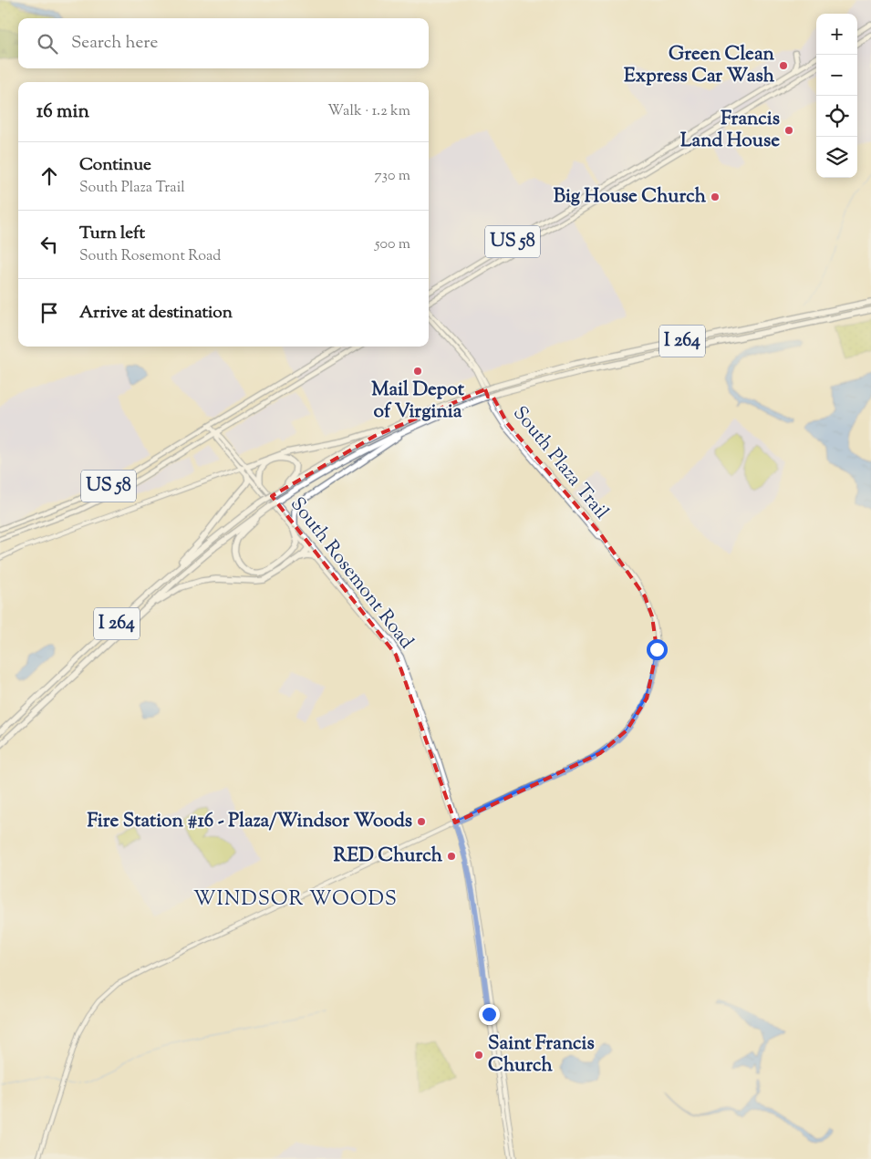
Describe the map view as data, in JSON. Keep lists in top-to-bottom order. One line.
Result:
{"streets":{"highway":["I 264"],"main road":["US 58","South Plaza Trail","South Rosemont Road"]},"crossings":[["South Plaza Trail","South Rosemont Road"]],"districts":["WINDSOR WOODS"],"places":["Green Clean Express Car Wash","Francis Land House","Big House Church","Mail Depot of Virginia","Fire Station #16 - Plaza/Windsor Woods","RED Church","Saint Francis Church"],"page":{"map_buttons":["+","−"],"search":"Search here","heading":["16 min","Walk · 1.2 km"],"list":[["Continue","South Plaza Trail","730 m"],["Turn left","South Rosemont Road","500 m"],"Arrive at destination"]}}
